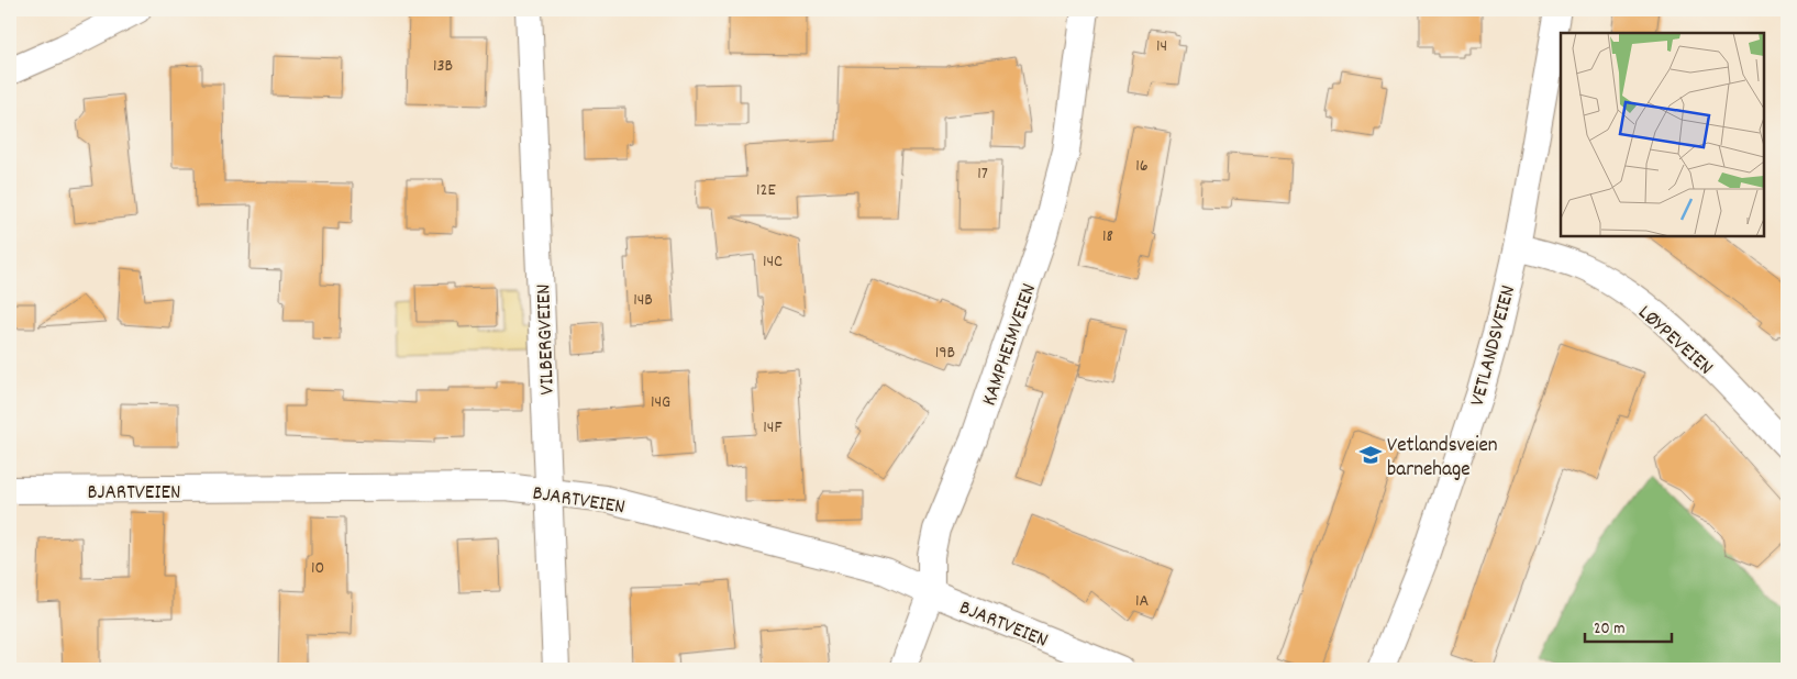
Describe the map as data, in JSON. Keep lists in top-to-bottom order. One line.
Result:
{"streets":{"street":["LØYPEVEIEN","VILBERGVEIEN","KAMPHEIMVEIEN","VETLANDSVEIEN","BJARTVEIEN"]},"crossings":[["LØYPEVEIEN","VETLANDSVEIEN"],["VILBERGVEIEN","BJARTVEIEN"],["KAMPHEIMVEIEN","BJARTVEIEN"]],"places":{"school or university":["Vetlandsveien barnehage"]},"house_numbers":["14","13B","16","17","12E","18","14C","14B","19B","14G","14F","10","1A"],"scale_bar":"20 m"}
